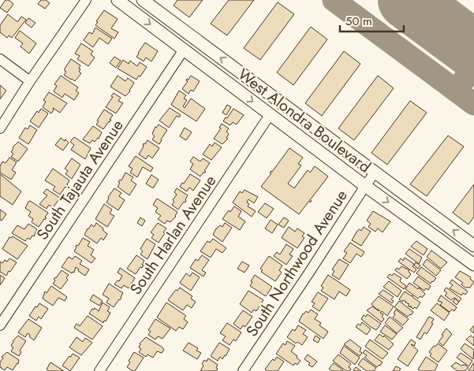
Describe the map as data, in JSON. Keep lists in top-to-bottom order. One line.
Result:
{"streets":{"main road":["West Alondra Boulevard"],"street":["South Tajauta Avenue","South Harlan Avenue","South Northwood Avenue"]},"crossings":[["West Alondra Boulevard","South Tajauta Avenue"],["West Alondra Boulevard","South Harlan Avenue"],["West Alondra Boulevard","South Northwood Avenue"]],"scale_bar":"50 m"}
